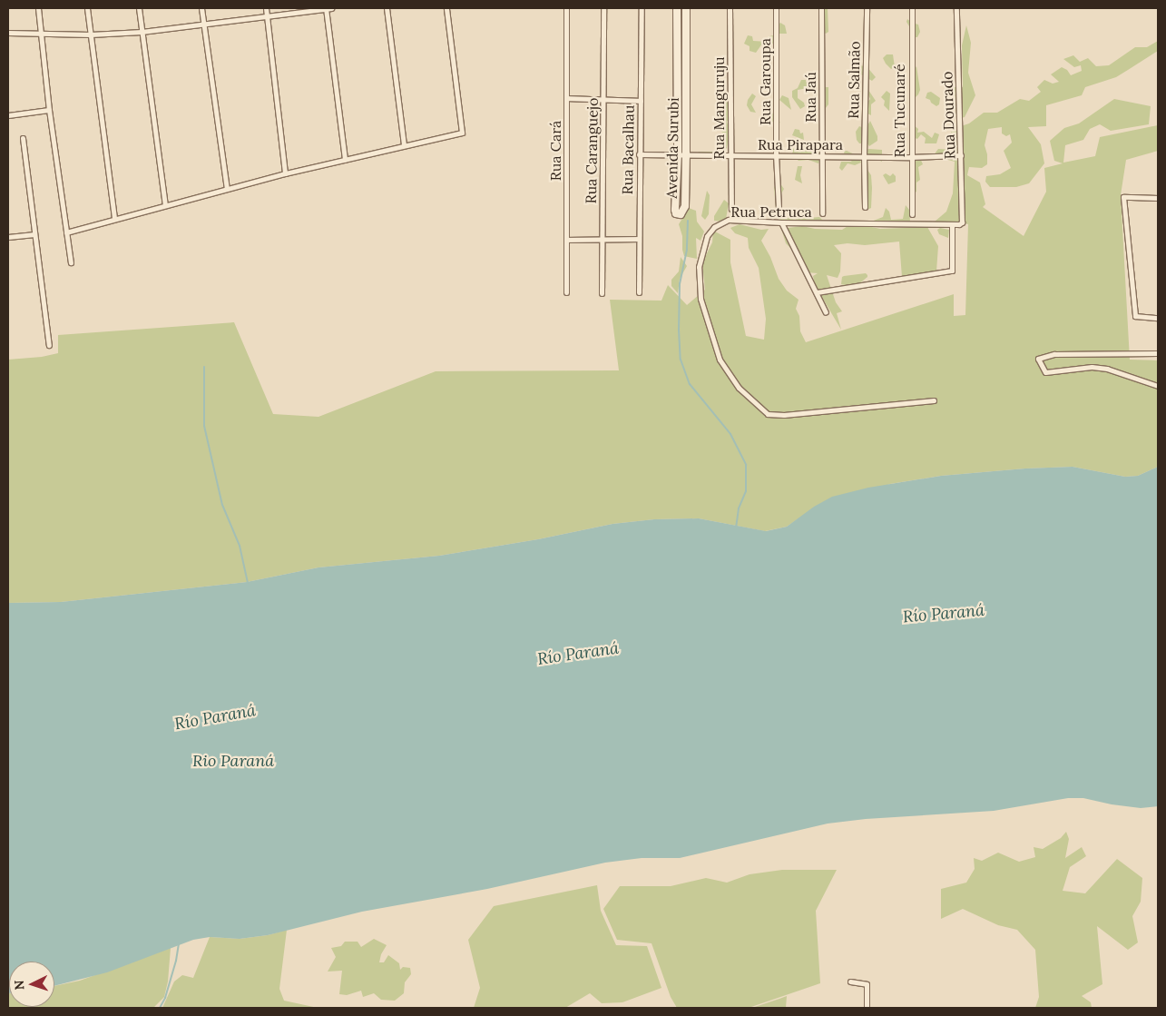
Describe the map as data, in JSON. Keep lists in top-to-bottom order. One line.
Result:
{"streets":{"street":["Rua Salmão","Rua Garoupa","Rua Jaú","Rua Manguruju","Rua Tucunaré","Rua Dourado","Rua Pirapara","Avenida Surubi","Rua Bacalhau","Rua Cará","Rua Caranguejo","Rua Petruca"]},"crossings":[["Rua Salmão","Rua Pirapara"],["Rua Garoupa","Rua Pirapara"],["Rua Jaú","Rua Pirapara"],["Rua Manguruju","Rua Pirapara"],["Rua Tucunaré","Rua Pirapara"],["Rua Dourado","Rua Pirapara"],["Rua Dourado","Rua Petruca"],["Rua Pirapara","Avenida Surubi"],["Rua Pirapara","Rua Bacalhau"]],"water":["Río Paraná","Rio Paraná"],"north":"left"}
